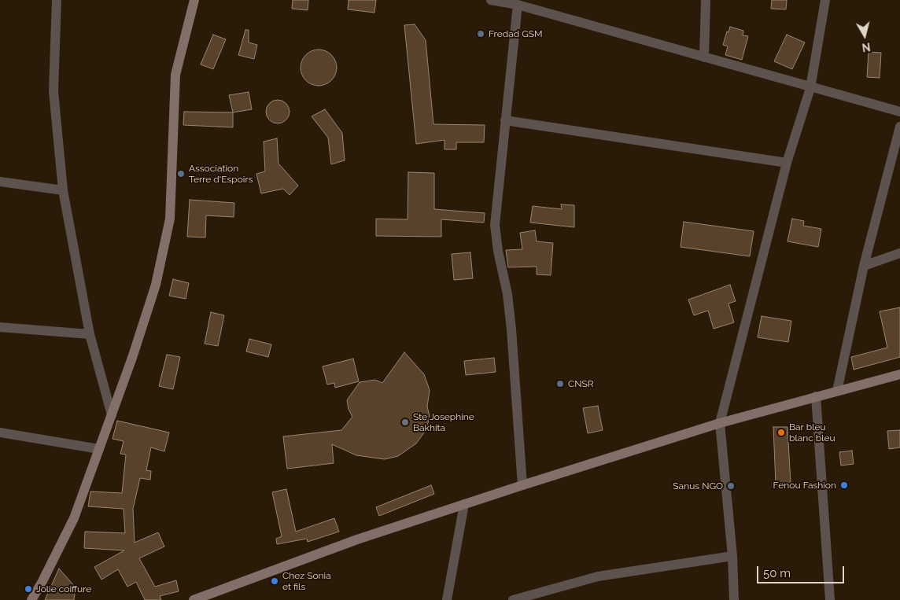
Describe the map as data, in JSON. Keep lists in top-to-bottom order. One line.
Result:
{"places":["Fredad GSM","Association Terre d'Espoirs","CNSR","Ste Josephine Bakhita","Bar bleu blanc bleu","Fenou Fashion","Sanus NGO","Chez Sonia et fils","Jolie coiffure"],"scale_bar":"50 m","north":"bottom"}
